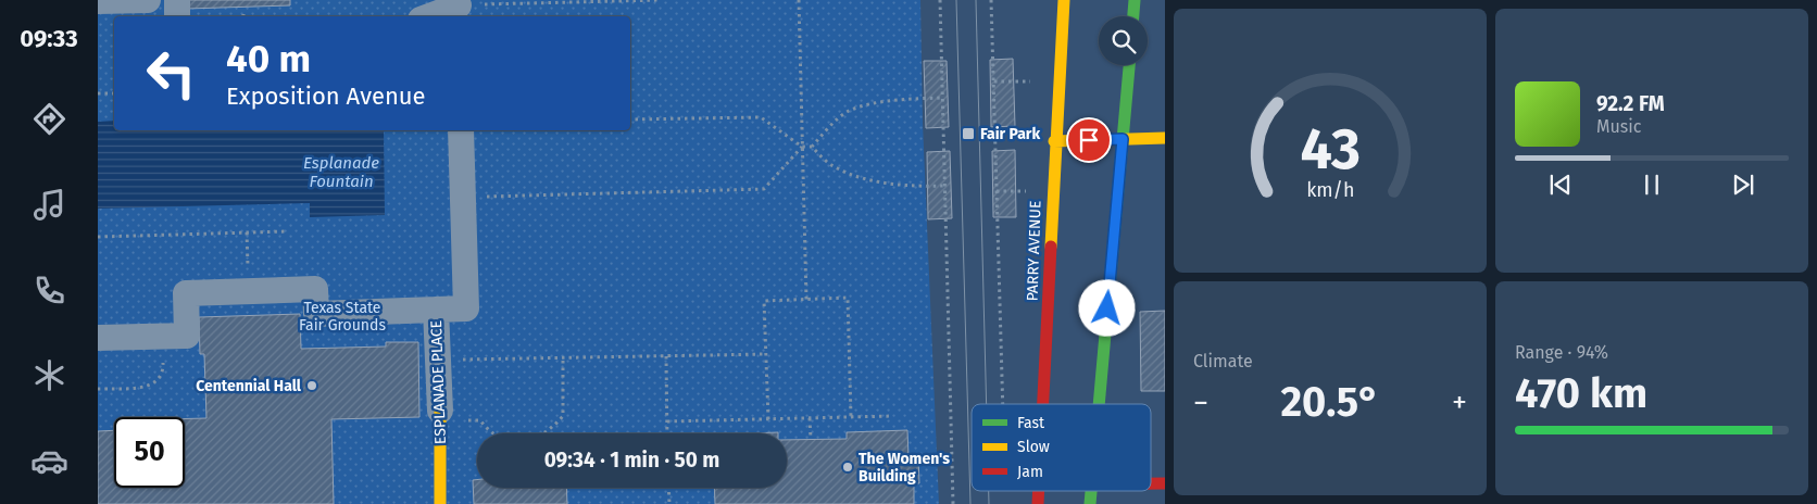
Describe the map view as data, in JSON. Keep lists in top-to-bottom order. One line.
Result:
{"streets":{"main road":["PARRY AVENUE","ESPLANADE PLACE"]},"water":["Esplanade Fountain"],"parks":["Texas State Fair Grounds"],"places":{"transit":["Fair Park"],"other":["Centennial Hall","The Women's Building"]},"legend":["Fast","Slow","Jam"],"page":{"tabs":"09:33","turn":["40 m","Exposition Avenue"],"song":["92.2 FM","Music"],"tile":["Climate",["Range · 94%","470 km"]],"heat":["−","20.5°","+"],"limit":"50","trip":"09:34 · 1 min · 50 m","gauge":["43","km/h"]}}
